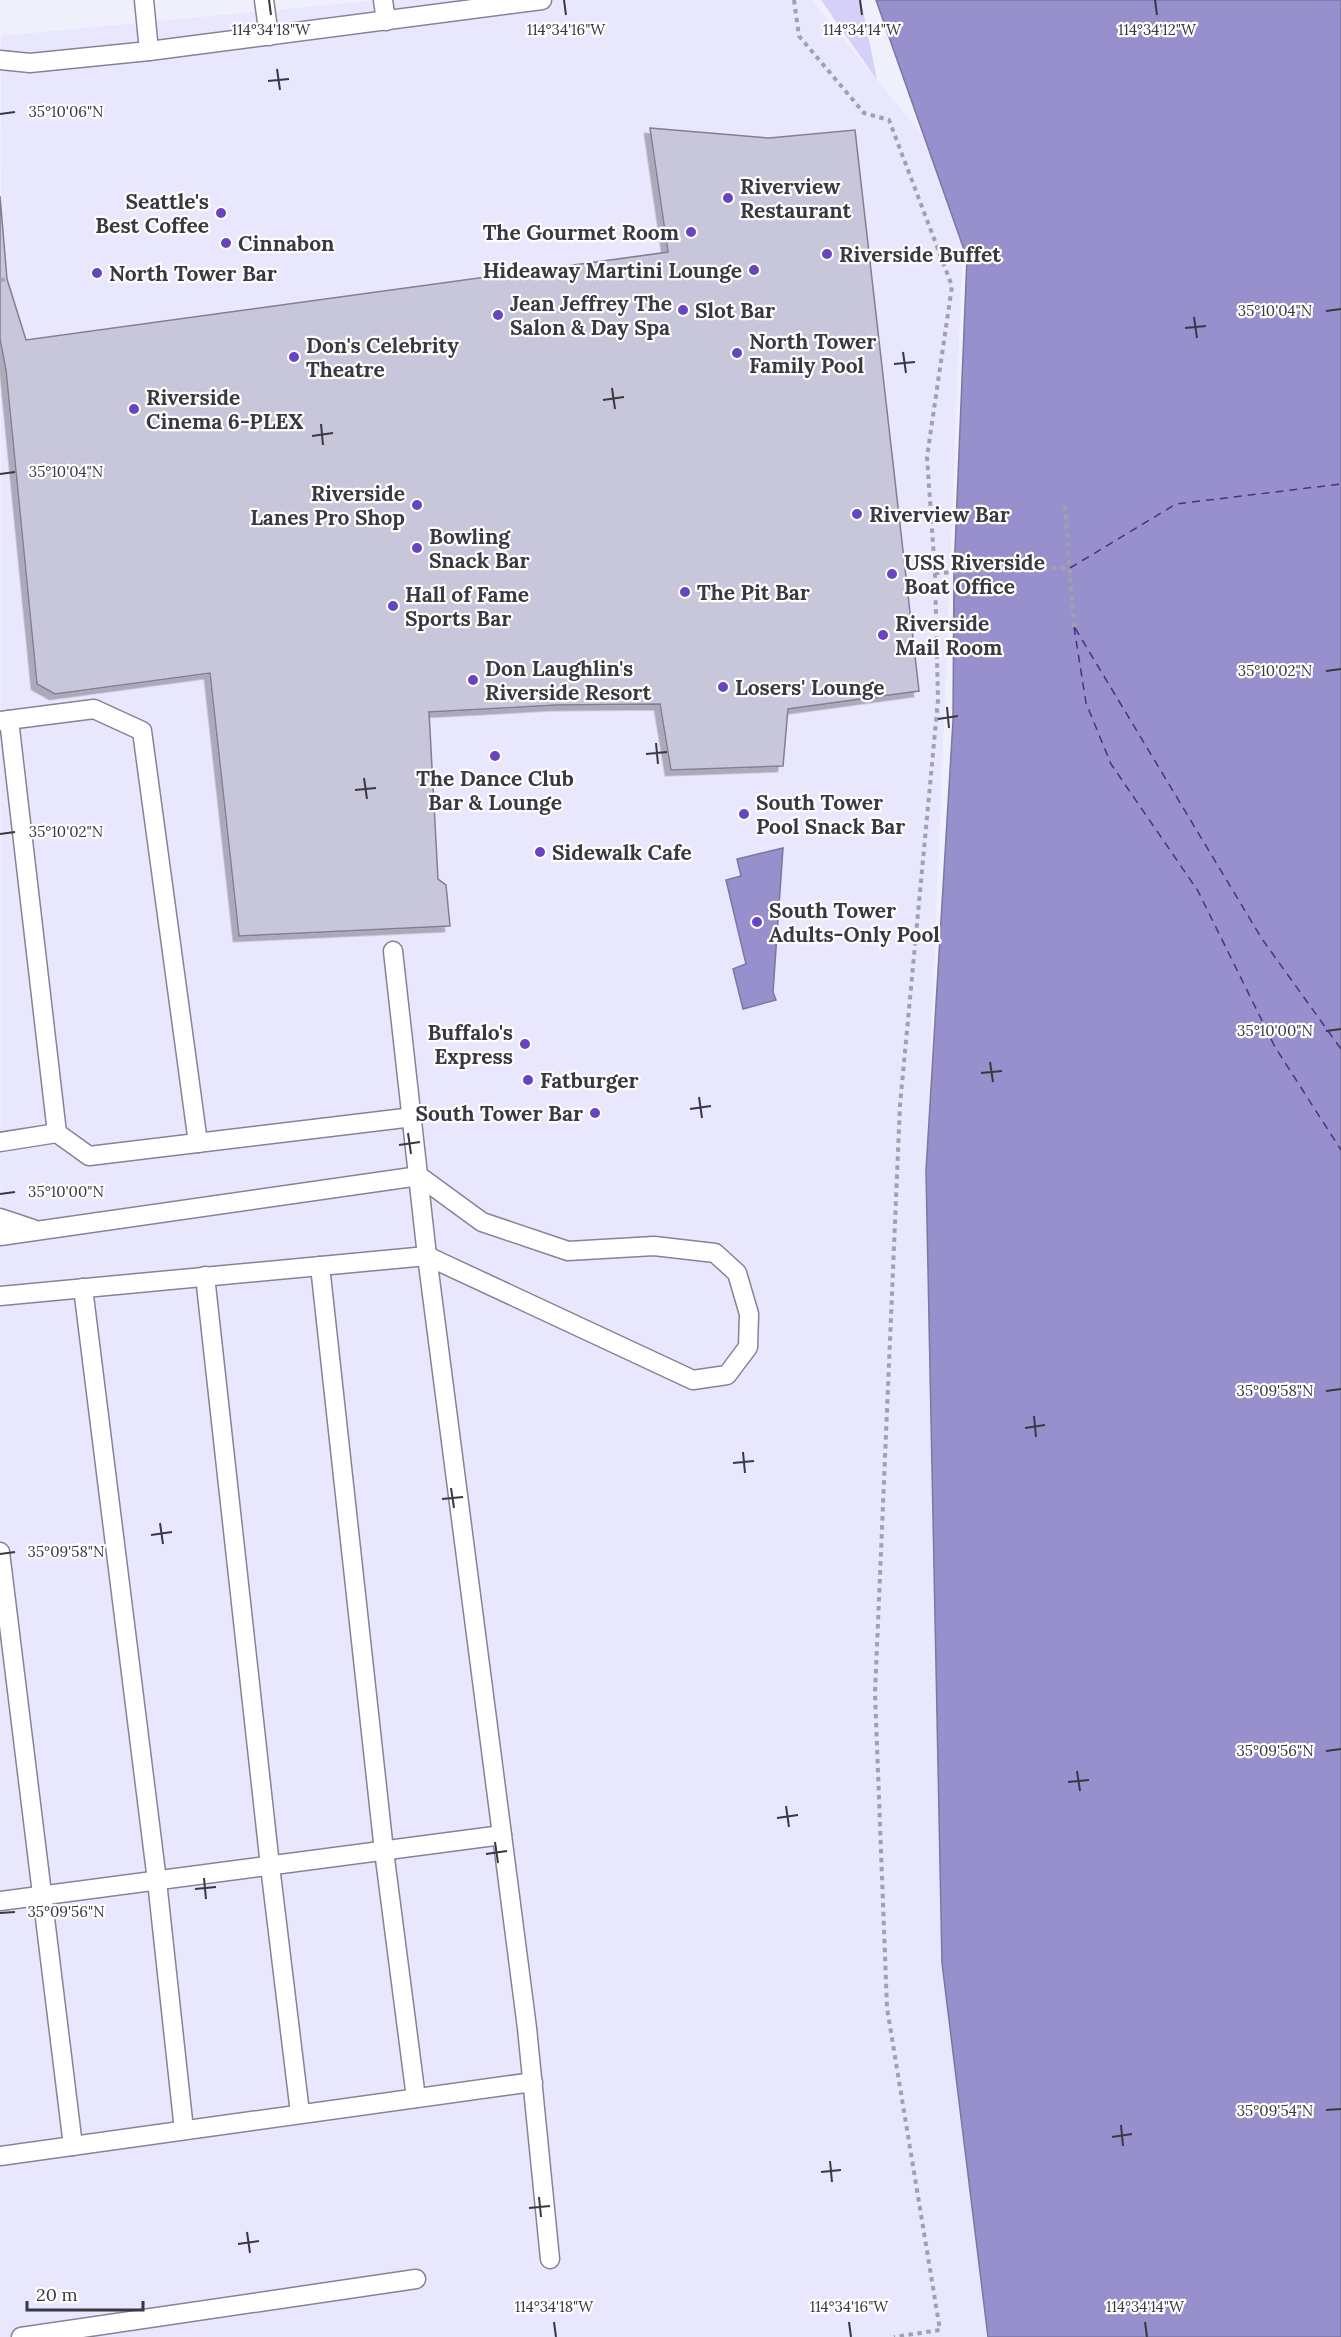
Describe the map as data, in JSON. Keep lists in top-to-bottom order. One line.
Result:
{"places":["Riverview Restaurant","Seattle's Best Coffee","The Gourmet Room","Cinnabon","Riverside Buffet","Hideaway Martini Lounge","North Tower Bar","Slot Bar","Jean Jeffrey The Salon & Day Spa","North Tower Family Pool","Don's Celebrity Theatre","Riverside Cinema 6-PLEX","Riverside Lanes Pro Shop","Riverview Bar","Bowling Snack Bar","USS Riverside Boat Office","The Pit Bar","Hall of Fame Sports Bar","Riverside Mail Room","Don Laughlin's Riverside Resort","Losers' Lounge","The Dance Club Bar & Lounge","South Tower Pool Snack Bar","Sidewalk Cafe","South Tower Adults-Only Pool","Buffalo's Express","Fatburger","South Tower Bar"],"scale_bar":"20 m","coordinates":["114°34'18\"W","114°34'16\"W","114°34'14\"W","114°34'12\"W","35°10'06\"N","35°10'04\"N","35°10'02\"N","35°10'00\"N","35°09'58\"N","35°09'56\"N","35°09'54\"N"]}
